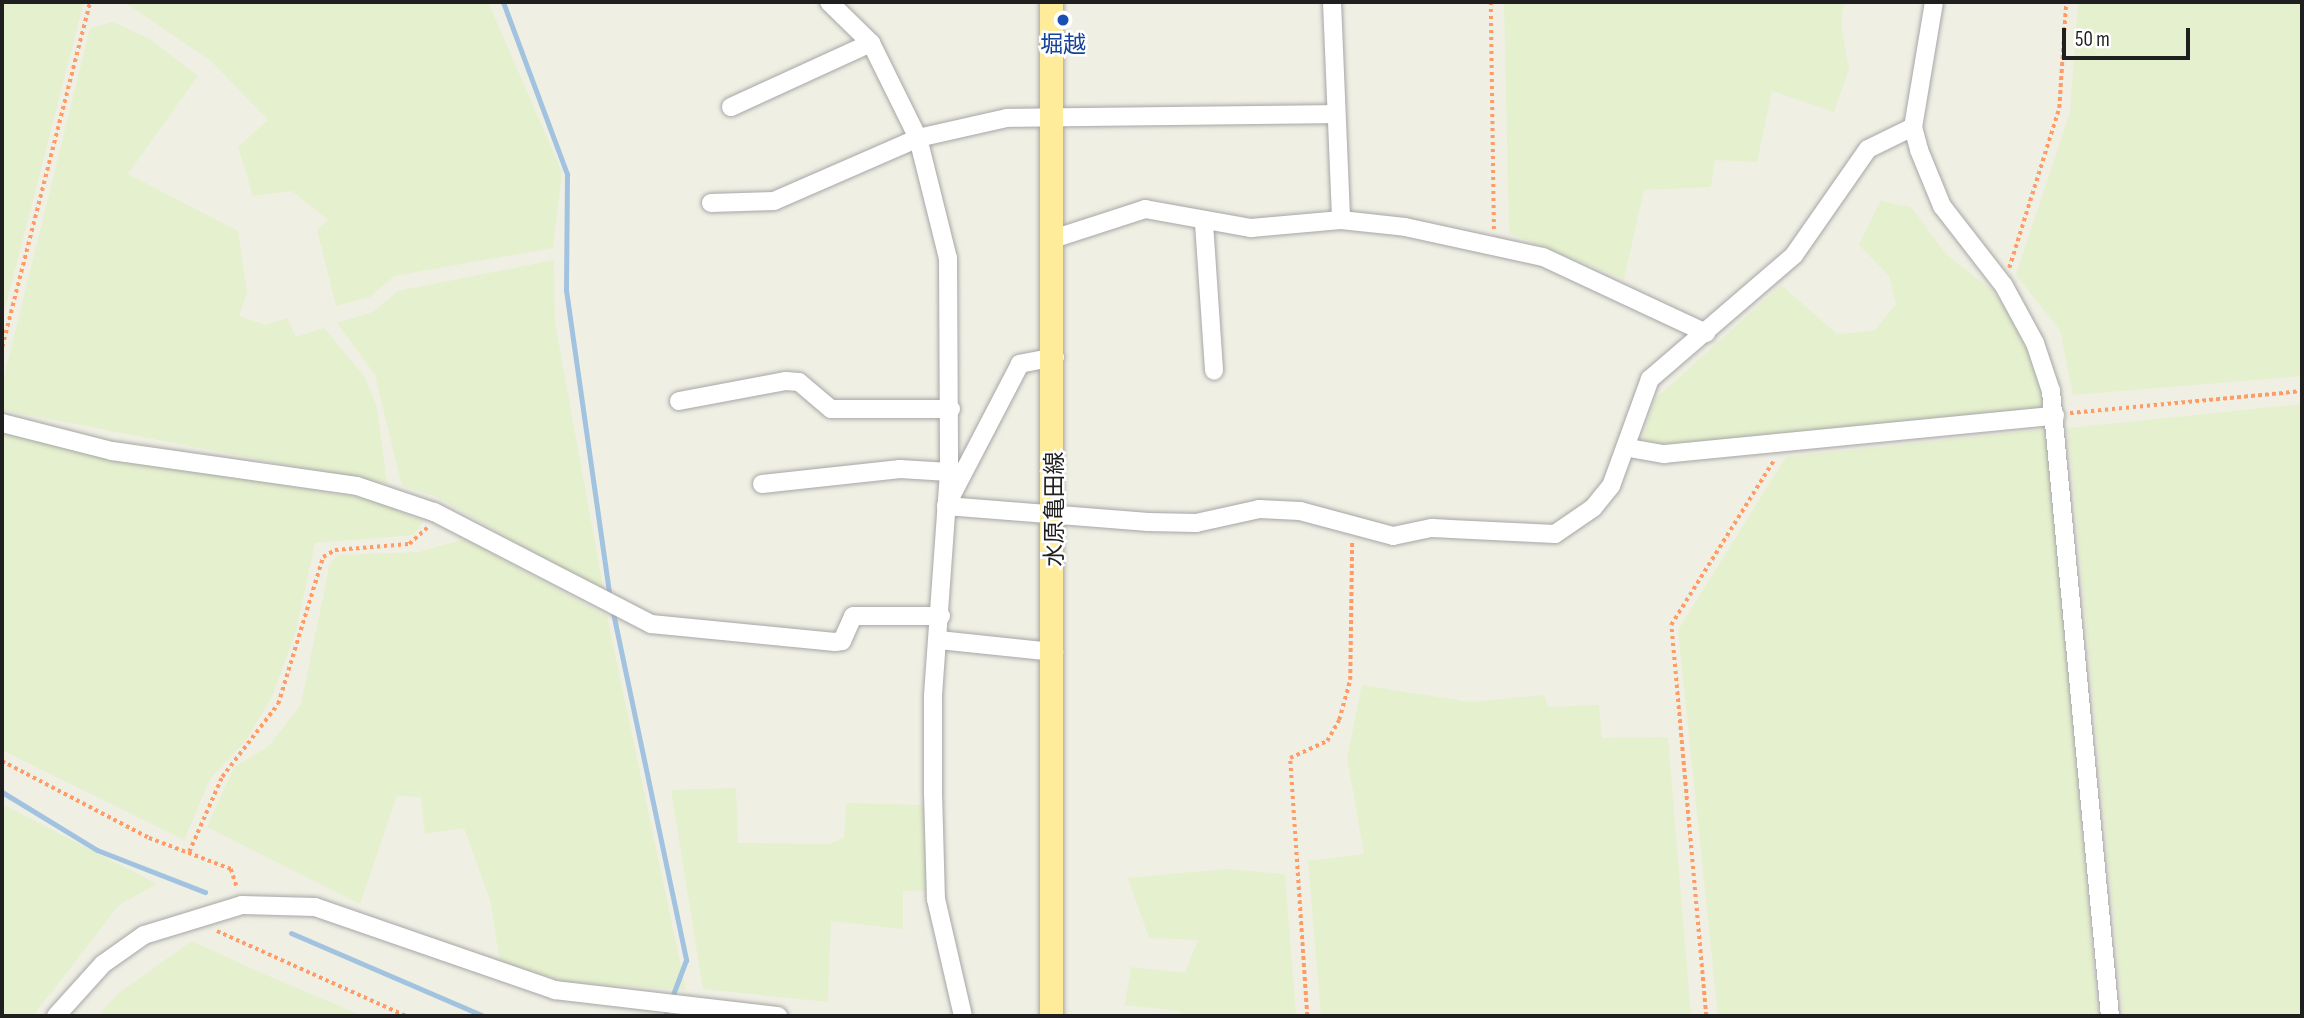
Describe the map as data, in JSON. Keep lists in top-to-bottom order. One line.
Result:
{"streets":{"main road":["水原亀田線"]},"places":["堀越"],"scale_bar":"50 m"}
